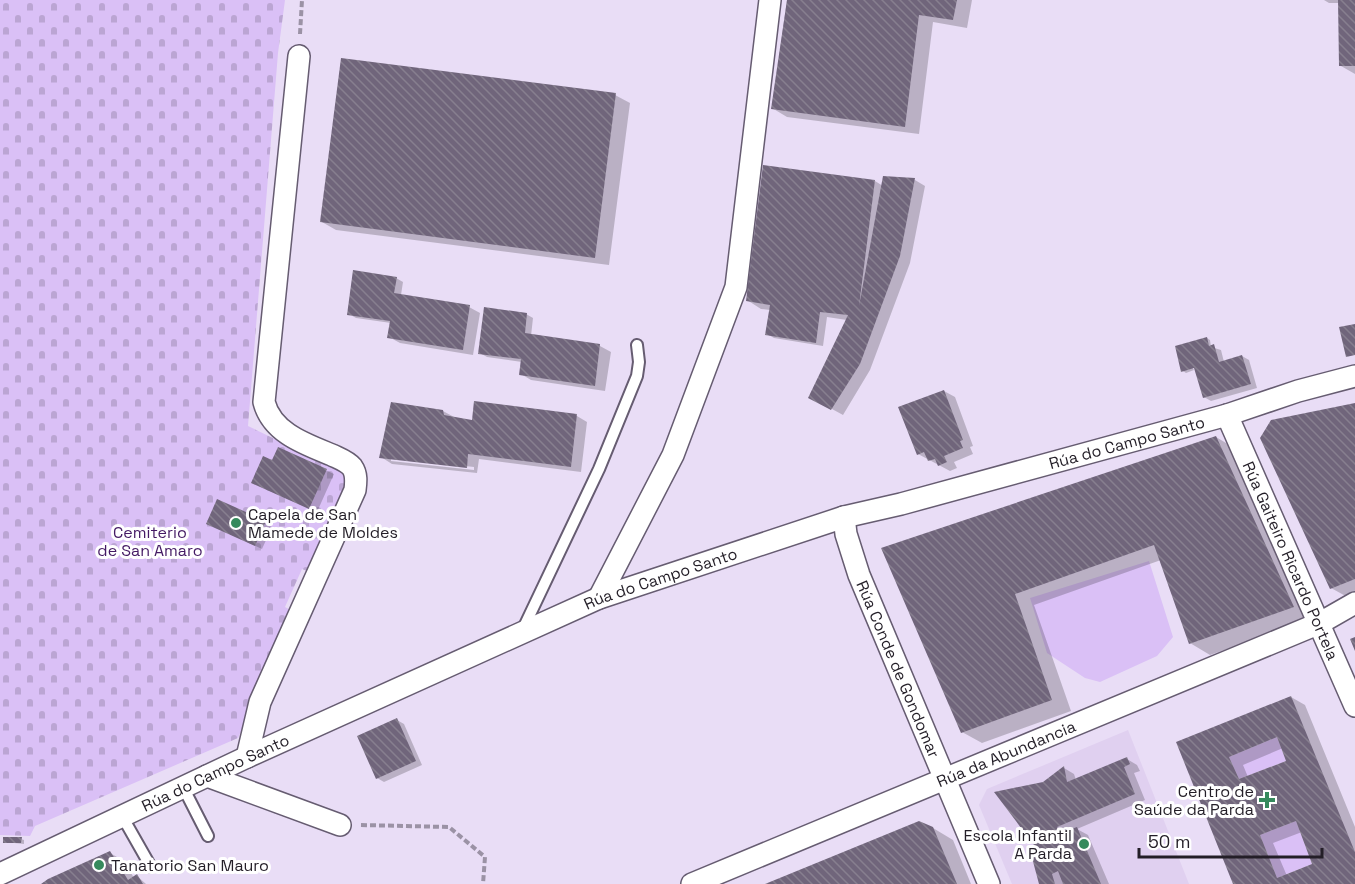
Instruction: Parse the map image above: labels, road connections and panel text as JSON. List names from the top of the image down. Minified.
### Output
{"streets":{"street":["Rúa do Campo Santo","Rúa Gaiteiro Ricardo Portela","Rúa Conde de Gondomar","Rúa da Abundancia"]},"crossings":[["Rúa do Campo Santo","Rúa Gaiteiro Ricardo Portela"],["Rúa do Campo Santo","Rúa Conde de Gondomar"],["Rúa Gaiteiro Ricardo Portela","Rúa da Abundancia"],["Rúa Conde de Gondomar","Rúa da Abundancia"]],"parks":["Cemiterio de San Amaro"],"places":{"other":["Capela de San Mamede de Moldes","Escola Infantil A Parda","Tanatorio San Mauro"],"health":["Centro de Saúde da Parda"]},"scale_bar":"50 m"}
